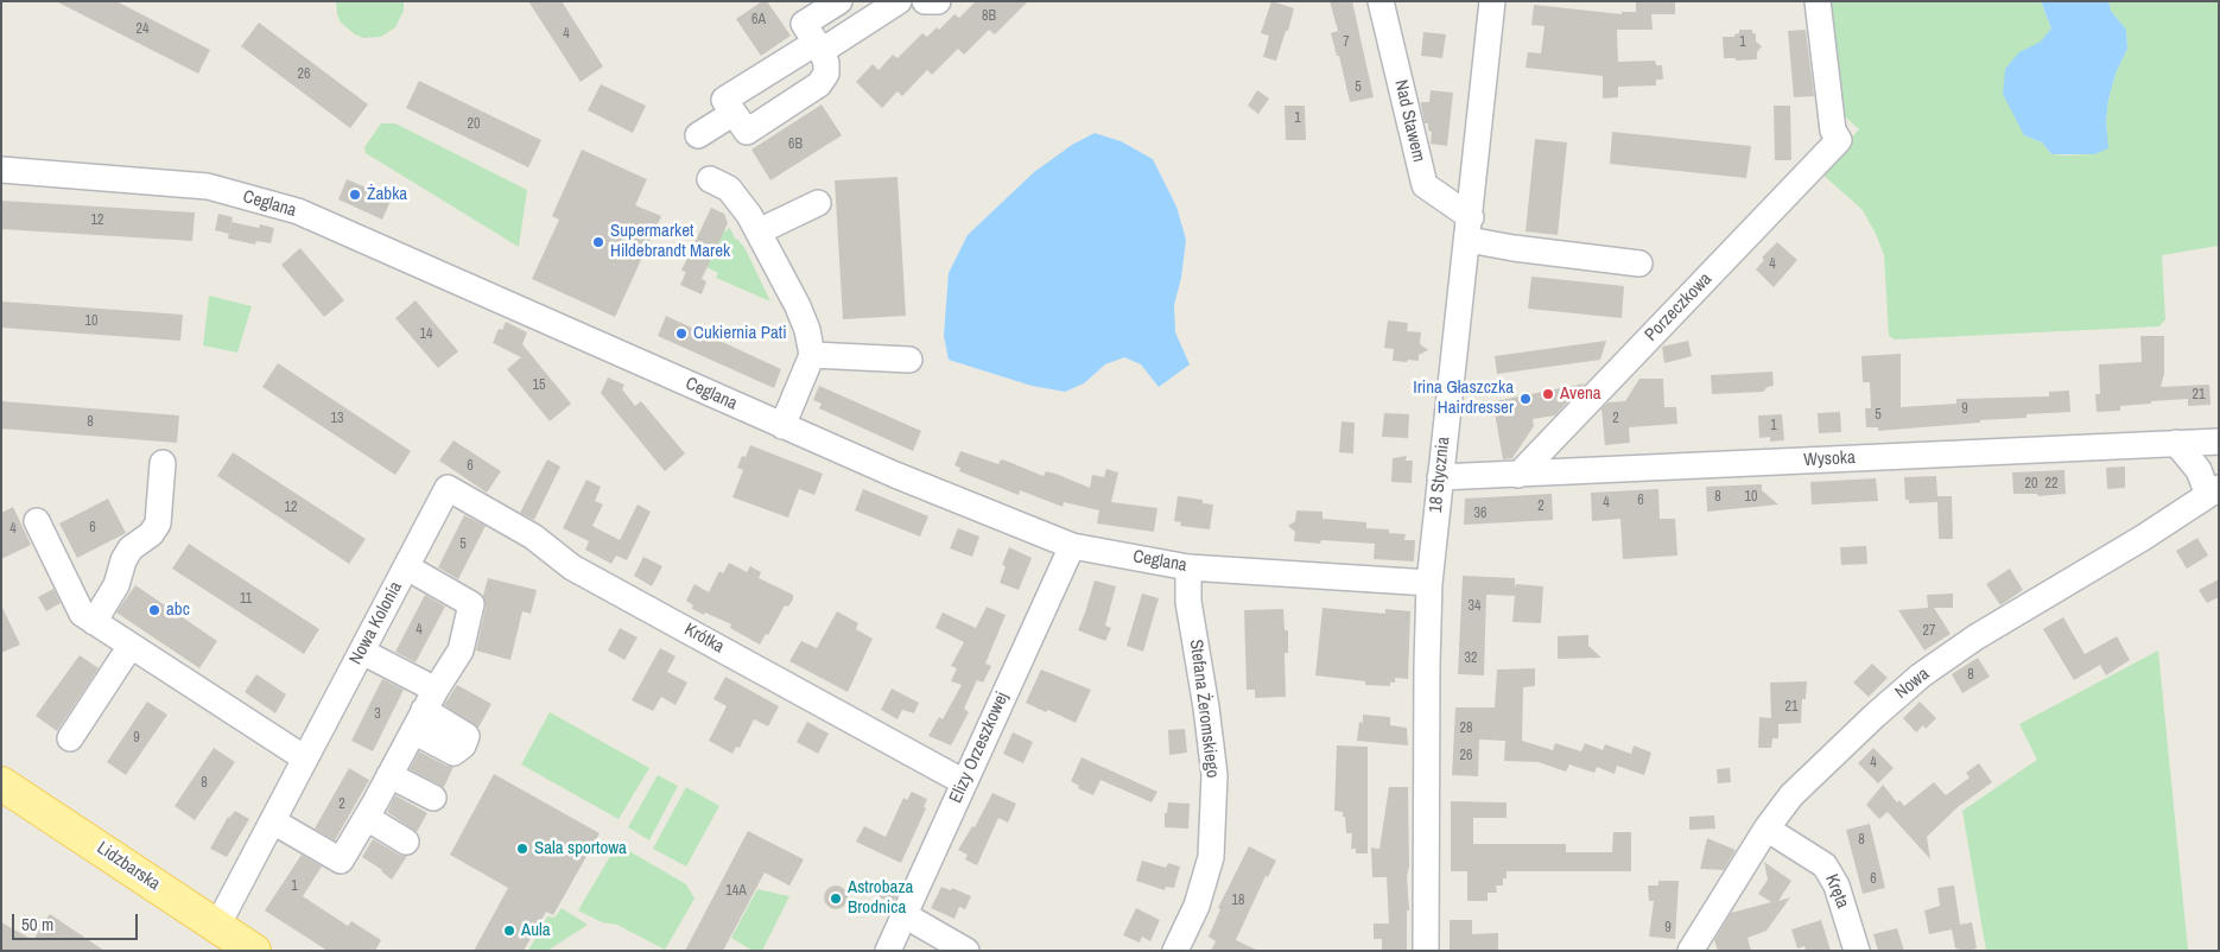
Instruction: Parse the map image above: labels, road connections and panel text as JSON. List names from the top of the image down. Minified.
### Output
{"streets":{"main road":["Lidzbarska"],"street":["Nad Stawem","Ceglana","Porzeczkowa","Wysoka","18 Stycznia","Nowa Kolonia","Krótka","Nowa","Stefana Żeromskiego","Elizy Orzeszkowej","Kręta"]},"crossings":[["Nad Stawem","18 Stycznia"],["Ceglana","18 Stycznia"],["Ceglana","Stefana Żeromskiego"],["Ceglana","Elizy Orzeszkowej"],["Porzeczkowa","Wysoka"],["Wysoka","18 Stycznia"],["Wysoka","Nowa"],["Nowa Kolonia","Krótka"],["Nowa Kolonia","Lidzbarska"],["Krótka","Elizy Orzeszkowej"],["Nowa","Kręta"]],"places":["Żabka","Supermarket Hildebrandt Marek","Cukiernia Pati","Avena","Irina Głaszczka Hairdresser","abc","Sala sportowa","Astrobaza Brodnica","Aula"],"house_numbers":["8B","6A","24","4","7","1","26","5","1","20","6B","12","4","10","14","15","21","9","5","13","2","8","1","6","20","22","8","10","6","4","2","12","36","6","4","5","11","34","4","27","32","8","21","3","28","9","26","4","8","2","8","6","1","14A","18","9"],"scale_bar":"50 m"}
